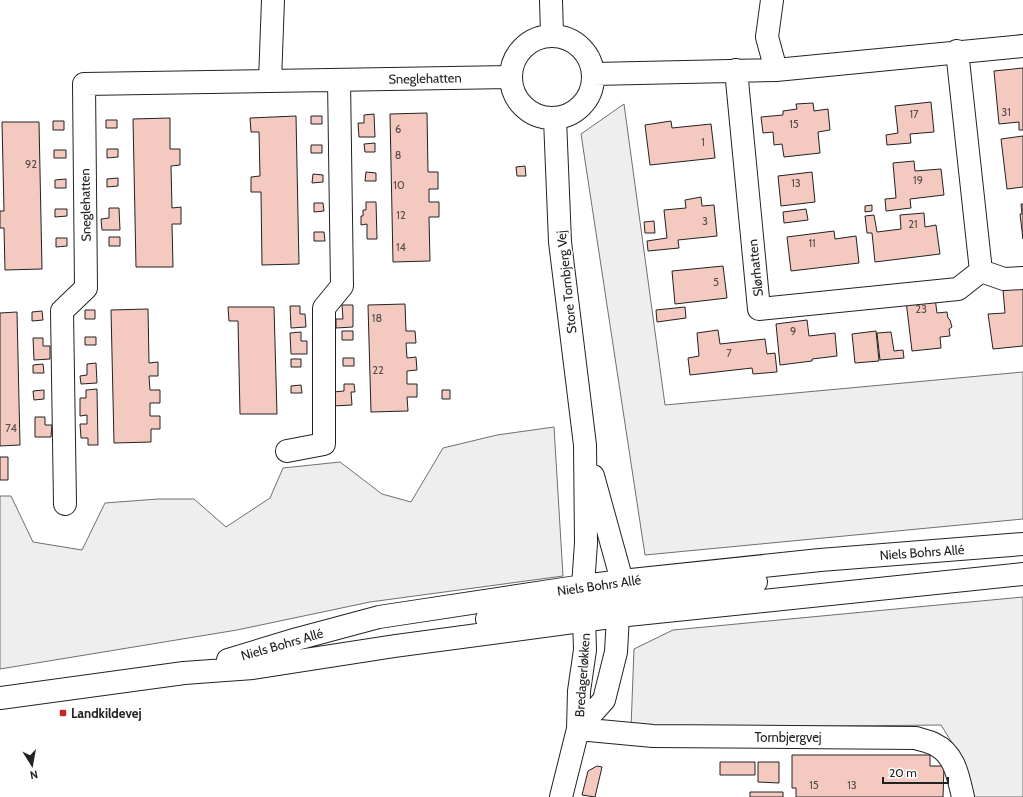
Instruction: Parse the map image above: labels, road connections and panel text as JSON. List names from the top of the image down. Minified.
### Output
{"streets":{"street":["Sneglehatten","Slørhatten","Store Tornbjerg Vej","Niels Bohrs Allé","Bredagerløkken","Tornbjergvej"]},"crossings":[["Sneglehatten","Store Tornbjerg Vej"],["Store Tornbjerg Vej","Niels Bohrs Allé"],["Store Tornbjerg Vej","Bredagerløkken"],["Niels Bohrs Allé","Bredagerløkken"],["Bredagerløkken","Tornbjergvej"]],"places":{"transit":["Landkildevej"]},"house_numbers":["31","17","15","6","1","8","92","19","13","10","12","3","21","11","14","5","23","18","9","7","22","74","15","13"],"scale_bar":"20 m","north":"bottom"}
